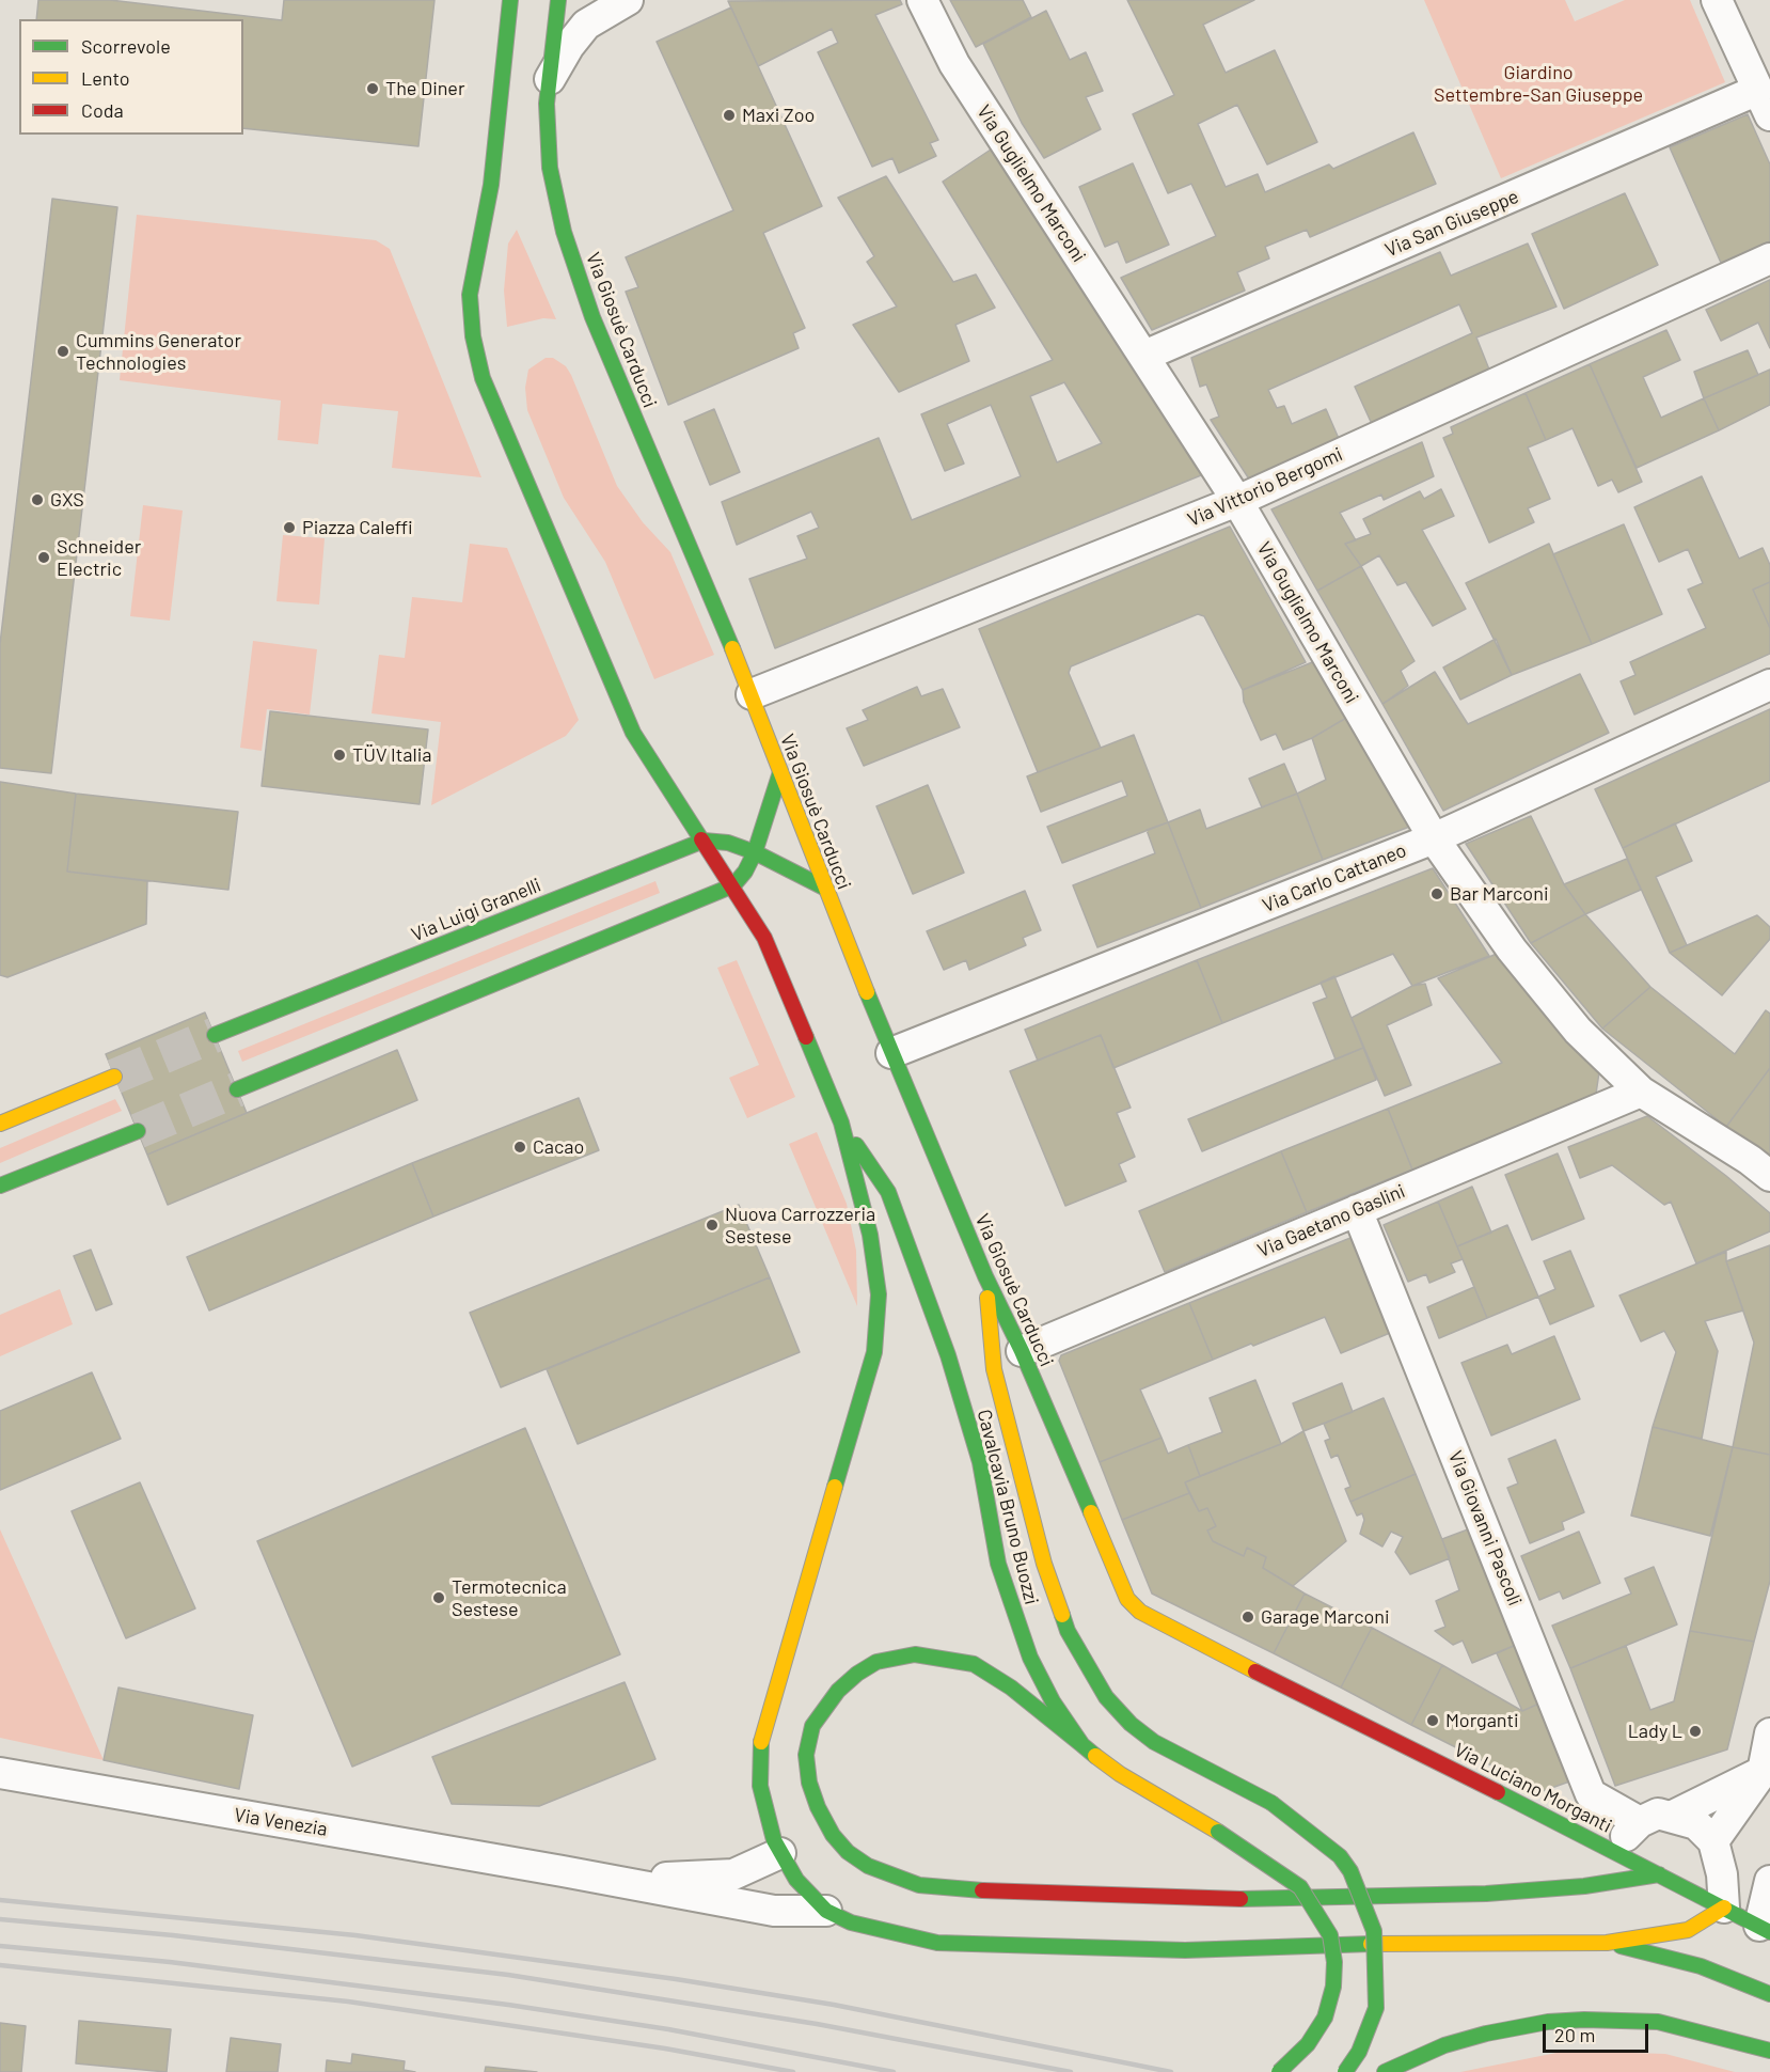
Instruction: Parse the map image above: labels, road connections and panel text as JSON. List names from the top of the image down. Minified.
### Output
{"streets":{"main road":["Via Giosuè Carducci","Via Luigi Granelli","Cavalcavia Bruno Buozzi","Via Luciano Morganti"],"street":["Via Guglielmo Marconi","Via San Giuseppe","Via Vittorio Bergomi","Via Carlo Cattaneo","Via Gaetano Gaslini","Via Giovanni Pascoli","Via Venezia"]},"crossings":[["Via Guglielmo Marconi","Via San Giuseppe"],["Via Guglielmo Marconi","Via Vittorio Bergomi"],["Via Guglielmo Marconi","Via Carlo Cattaneo"],["Via Guglielmo Marconi","Via Gaetano Gaslini"],["Via Giosuè Carducci","Via Vittorio Bergomi"],["Via Giosuè Carducci","Via Carlo Cattaneo"],["Via Giosuè Carducci","Via Gaetano Gaslini"],["Via Giosuè Carducci","Cavalcavia Bruno Buozzi"],["Via Giosuè Carducci","Via Luciano Morganti"],["Via Gaetano Gaslini","Via Giovanni Pascoli"]],"parks":["Giardino Settembre-San Giuseppe"],"places":["The Diner","Maxi Zoo","Cummins Generator Technologies","GXS","Piazza Caleffi","Schneider Electric","TÜV Italia","Bar Marconi","Cacao","Nuova Carrozzeria Sestese","Termotecnica Sestese","Garage Marconi","Morganti","Lady L"],"legend":["Scorrevole","Lento","Coda"],"scale_bar":"20 m"}
